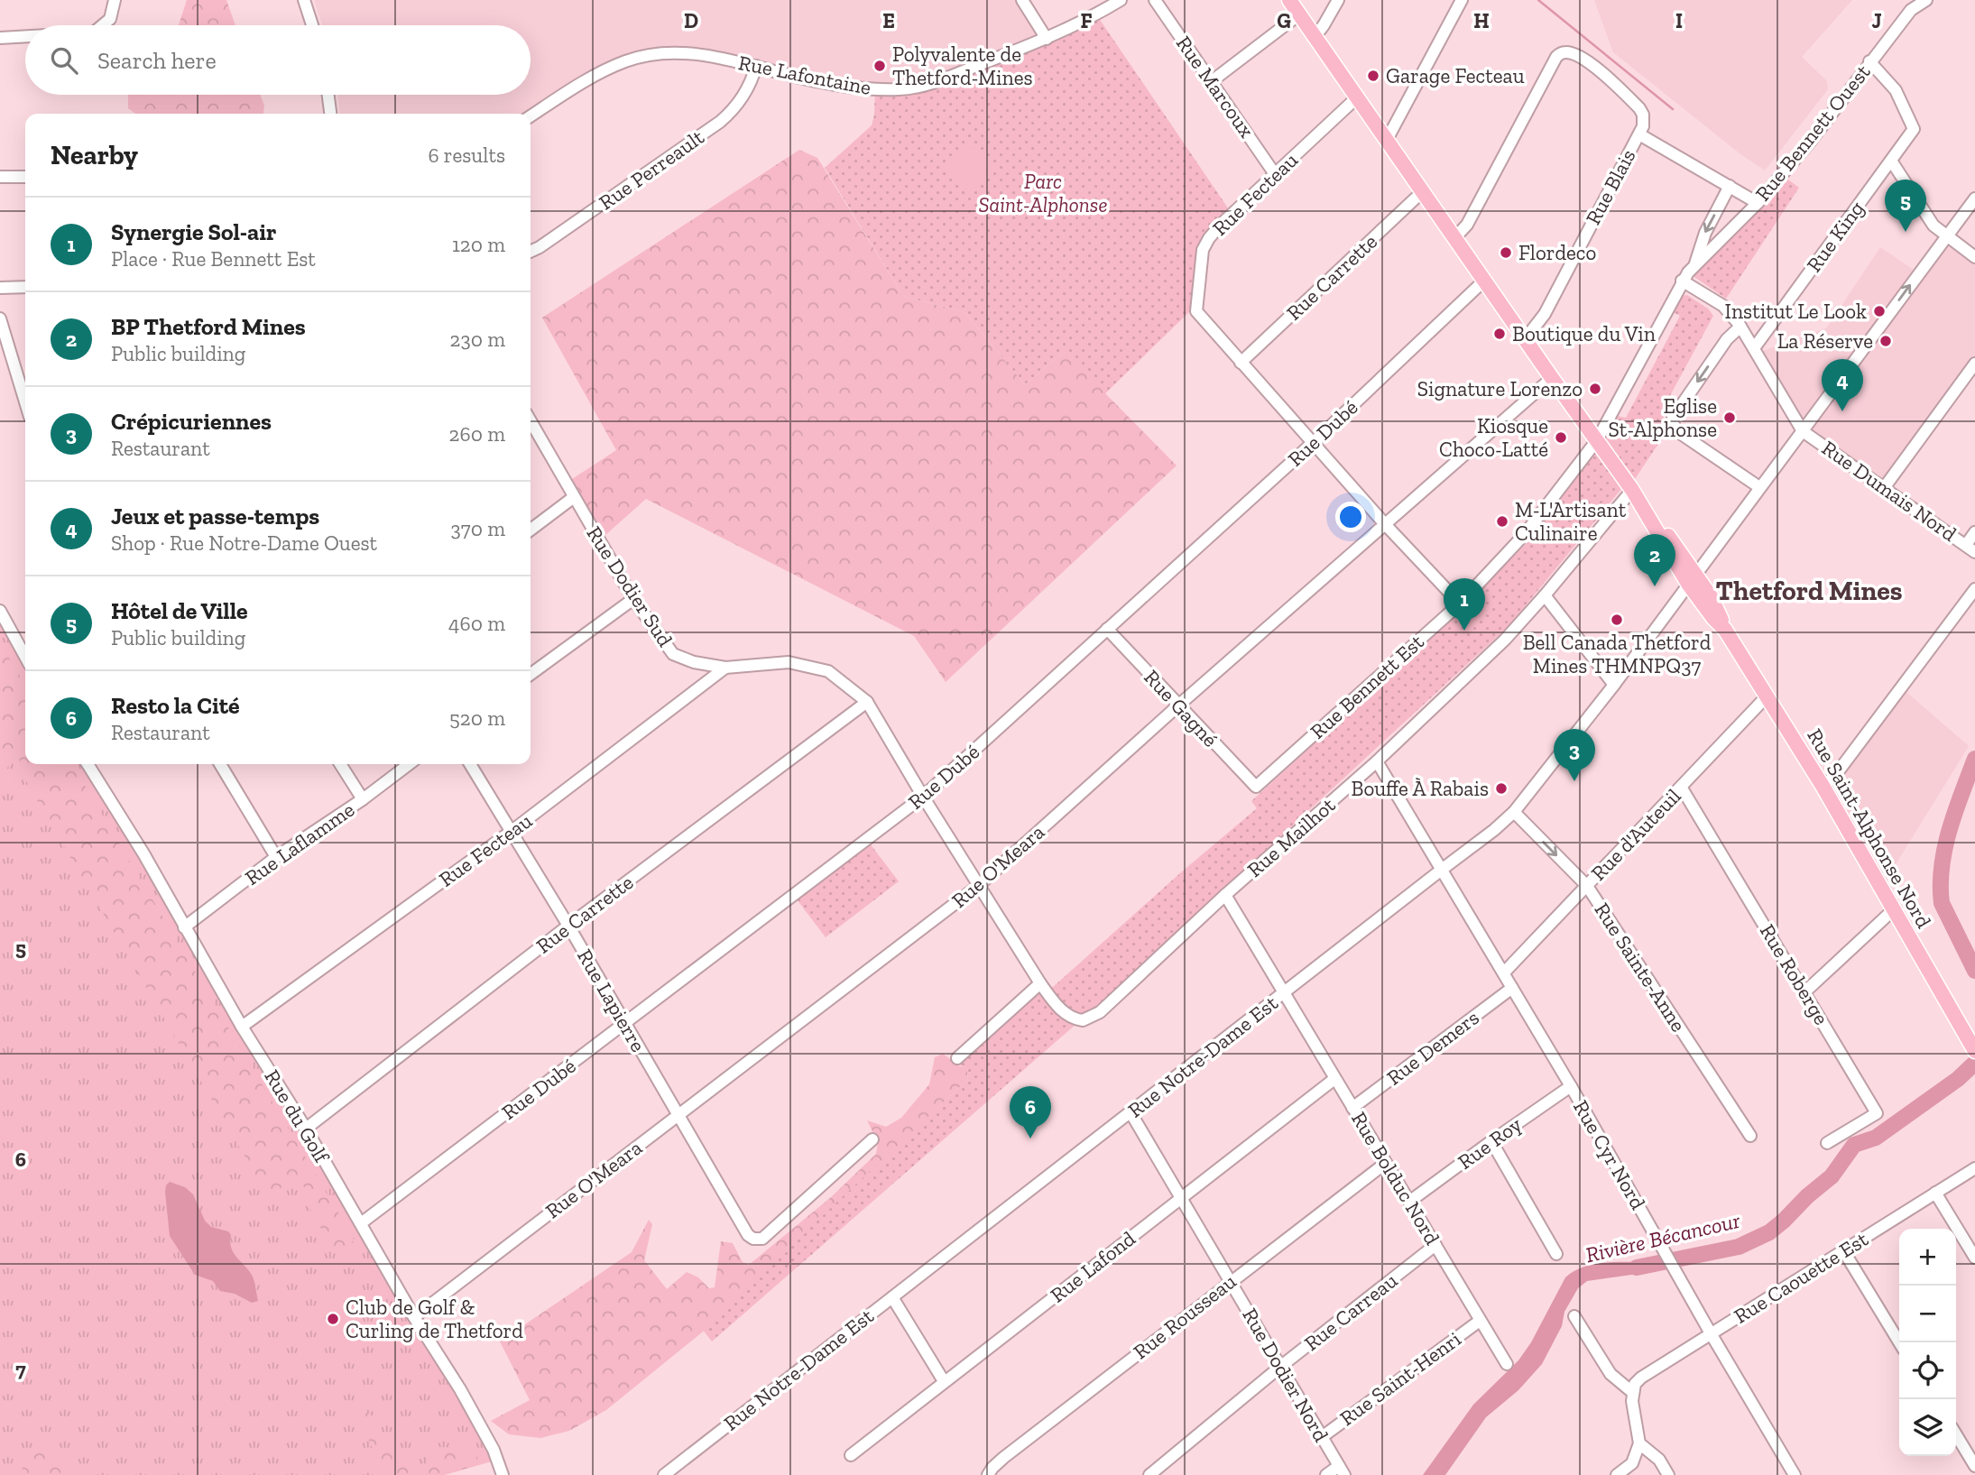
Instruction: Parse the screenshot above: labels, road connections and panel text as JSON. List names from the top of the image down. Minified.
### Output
{"streets":{"main road":["Rue Saint-Alphonse Nord"],"street":["Rue Lafontaine","Rue Marcoux","Rue Bennett Ouest","Rue Perreault","Rue Blais","Rue Fecteau","Rue King","Rue Carrette","Rue Dubé","Rue Dumais Nord","Rue Dodier Sud","Rue Bennett Est","Rue Gagné","Rue d'Auteuil","Rue Mailhot","Rue Laflamme","Rue O'Meara","Rue Sainte-Anne","Rue Roberge","Rue Lapierre","Rue Demers","Rue Notre-Dame Est","Rue du Golf","Rue Roy","Rue Cyr Nord","Rue Bolduc Nord","Rue Lafond","Rue Caouette Est","Rue Carreau","Rue Rousseau","Rue Dodier Nord","Rue Saint-Henri"]},"crossings":[["Rue Lafontaine","Rue Perreault"],["Rue Marcoux","Rue Fecteau"],["Rue Bennett Ouest","Rue King"],["Rue Bennett Ouest","Rue Bennett Est"],["Rue Bennett Ouest","Rue Saint-Alphonse Nord"],["Rue Blais","Rue Saint-Alphonse Nord"],["Rue Fecteau","Rue Carrette"],["Rue Fecteau","Rue Dodier Sud"],["Rue Fecteau","Rue Saint-Alphonse Nord"],["Rue Fecteau","Rue Lapierre"],["Rue Fecteau","Rue du Golf"],["Rue Carrette","Rue Dodier Sud"],["Rue Carrette","Rue Saint-Alphonse Nord"],["Rue Carrette","Rue Lapierre"],["Rue Carrette","Rue du Golf"],["Rue Dubé","Rue Dodier Sud"],["Rue Dubé","Rue Gagné"],["Rue Dubé","Rue Saint-Alphonse Nord"],["Rue Dubé","Rue Lapierre"],["Rue Dubé","Rue du Golf"],["Rue Dumais Nord","Rue Notre-Dame Est"],["Rue Dodier Sud","Rue Mailhot"],["Rue Dodier Sud","Rue O'Meara"],["Rue Bennett Est","Rue Gagné"],["Rue Bennett Est","Rue Saint-Alphonse Nord"],["Rue Gagné","Rue O'Meara"],["Rue Saint-Alphonse Nord","Rue d'Auteuil"],["Rue Saint-Alphonse Nord","Rue Mailhot"],["Rue Saint-Alphonse Nord","Rue O'Meara"],["Rue Saint-Alphonse Nord","Rue Notre-Dame Est"],["Rue d'Auteuil","Rue Sainte-Anne"],["Rue d'Auteuil","Rue Roberge"],["Rue d'Auteuil","Rue Cyr Nord"],["Rue Mailhot","Rue Cyr Nord"],["Rue Mailhot","Rue Bolduc Nord"],["Rue Laflamme","Rue du Golf"],["Rue O'Meara","Rue Lapierre"],["Rue O'Meara","Rue du Golf"],["Rue Sainte-Anne","Rue Notre-Dame Est"],["Rue Demers","Rue Cyr Nord"],["Rue Demers","Rue Bolduc Nord"],["Rue Notre-Dame Est","Rue Cyr Nord"],["Rue Notre-Dame Est","Rue Bolduc Nord"],["Rue Notre-Dame Est","Rue Dodier Nord"],["Rue Roy","Rue Cyr Nord"],["Rue Roy","Rue Bolduc Nord"],["Rue Cyr Nord","Rue Caouette Est"],["Rue Bolduc Nord","Rue Lafond"],["Rue Bolduc Nord","Rue Carreau"],["Rue Bolduc Nord","Rue Rousseau"],["Rue Bolduc Nord","Rue Saint-Henri"],["Rue Lafond","Rue Dodier Nord"],["Rue Carreau","Rue Dodier Nord"],["Rue Rousseau","Rue Dodier Nord"],["Rue Dodier Nord","Rue Saint-Henri"]],"districts":["Thetford Mines"],"water":["Rivière Bécancour"],"parks":["Parc Saint-Alphonse"],"places":["Polyvalente de Thetford-Mines","Garage Fecteau","Flordeco","Institut Le Look","Boutique du Vin","La Réserve","Signature Lorenzo","Eglise St-Alphonse","Kiosque Choco-Latté","M-L'Artisant Culinaire","Bell Canada Thetford Mines THMNPQ37","Bouffe À Rabais","Club de Golf & Curling de Thetford"],"page":{"search":"Search here","heading":["Nearby","6 results"],"pins":["5","4","2","1","3","6"],"list":[{"mark":"1","name":"Synergie Sol-air","note":"Place · Rue Bennett Est","value":"120 m"},{"mark":"2","name":"BP Thetford Mines","note":"Public building","value":"230 m"},{"mark":"3","name":"Crépicuriennes","note":"Restaurant","value":"260 m"},{"mark":"4","name":"Jeux et passe-temps","note":"Shop · Rue Notre-Dame Ouest","value":"370 m"},{"mark":"5","name":"Hôtel de Ville","note":"Public building","value":"460 m"},{"mark":"6","name":"Resto la Cité","note":"Restaurant","value":"520 m"}],"map_buttons":["+","−"]},"grid":{"columns":["D","E","F","G","H","I","J"],"rows":["5","6","7"]}}
